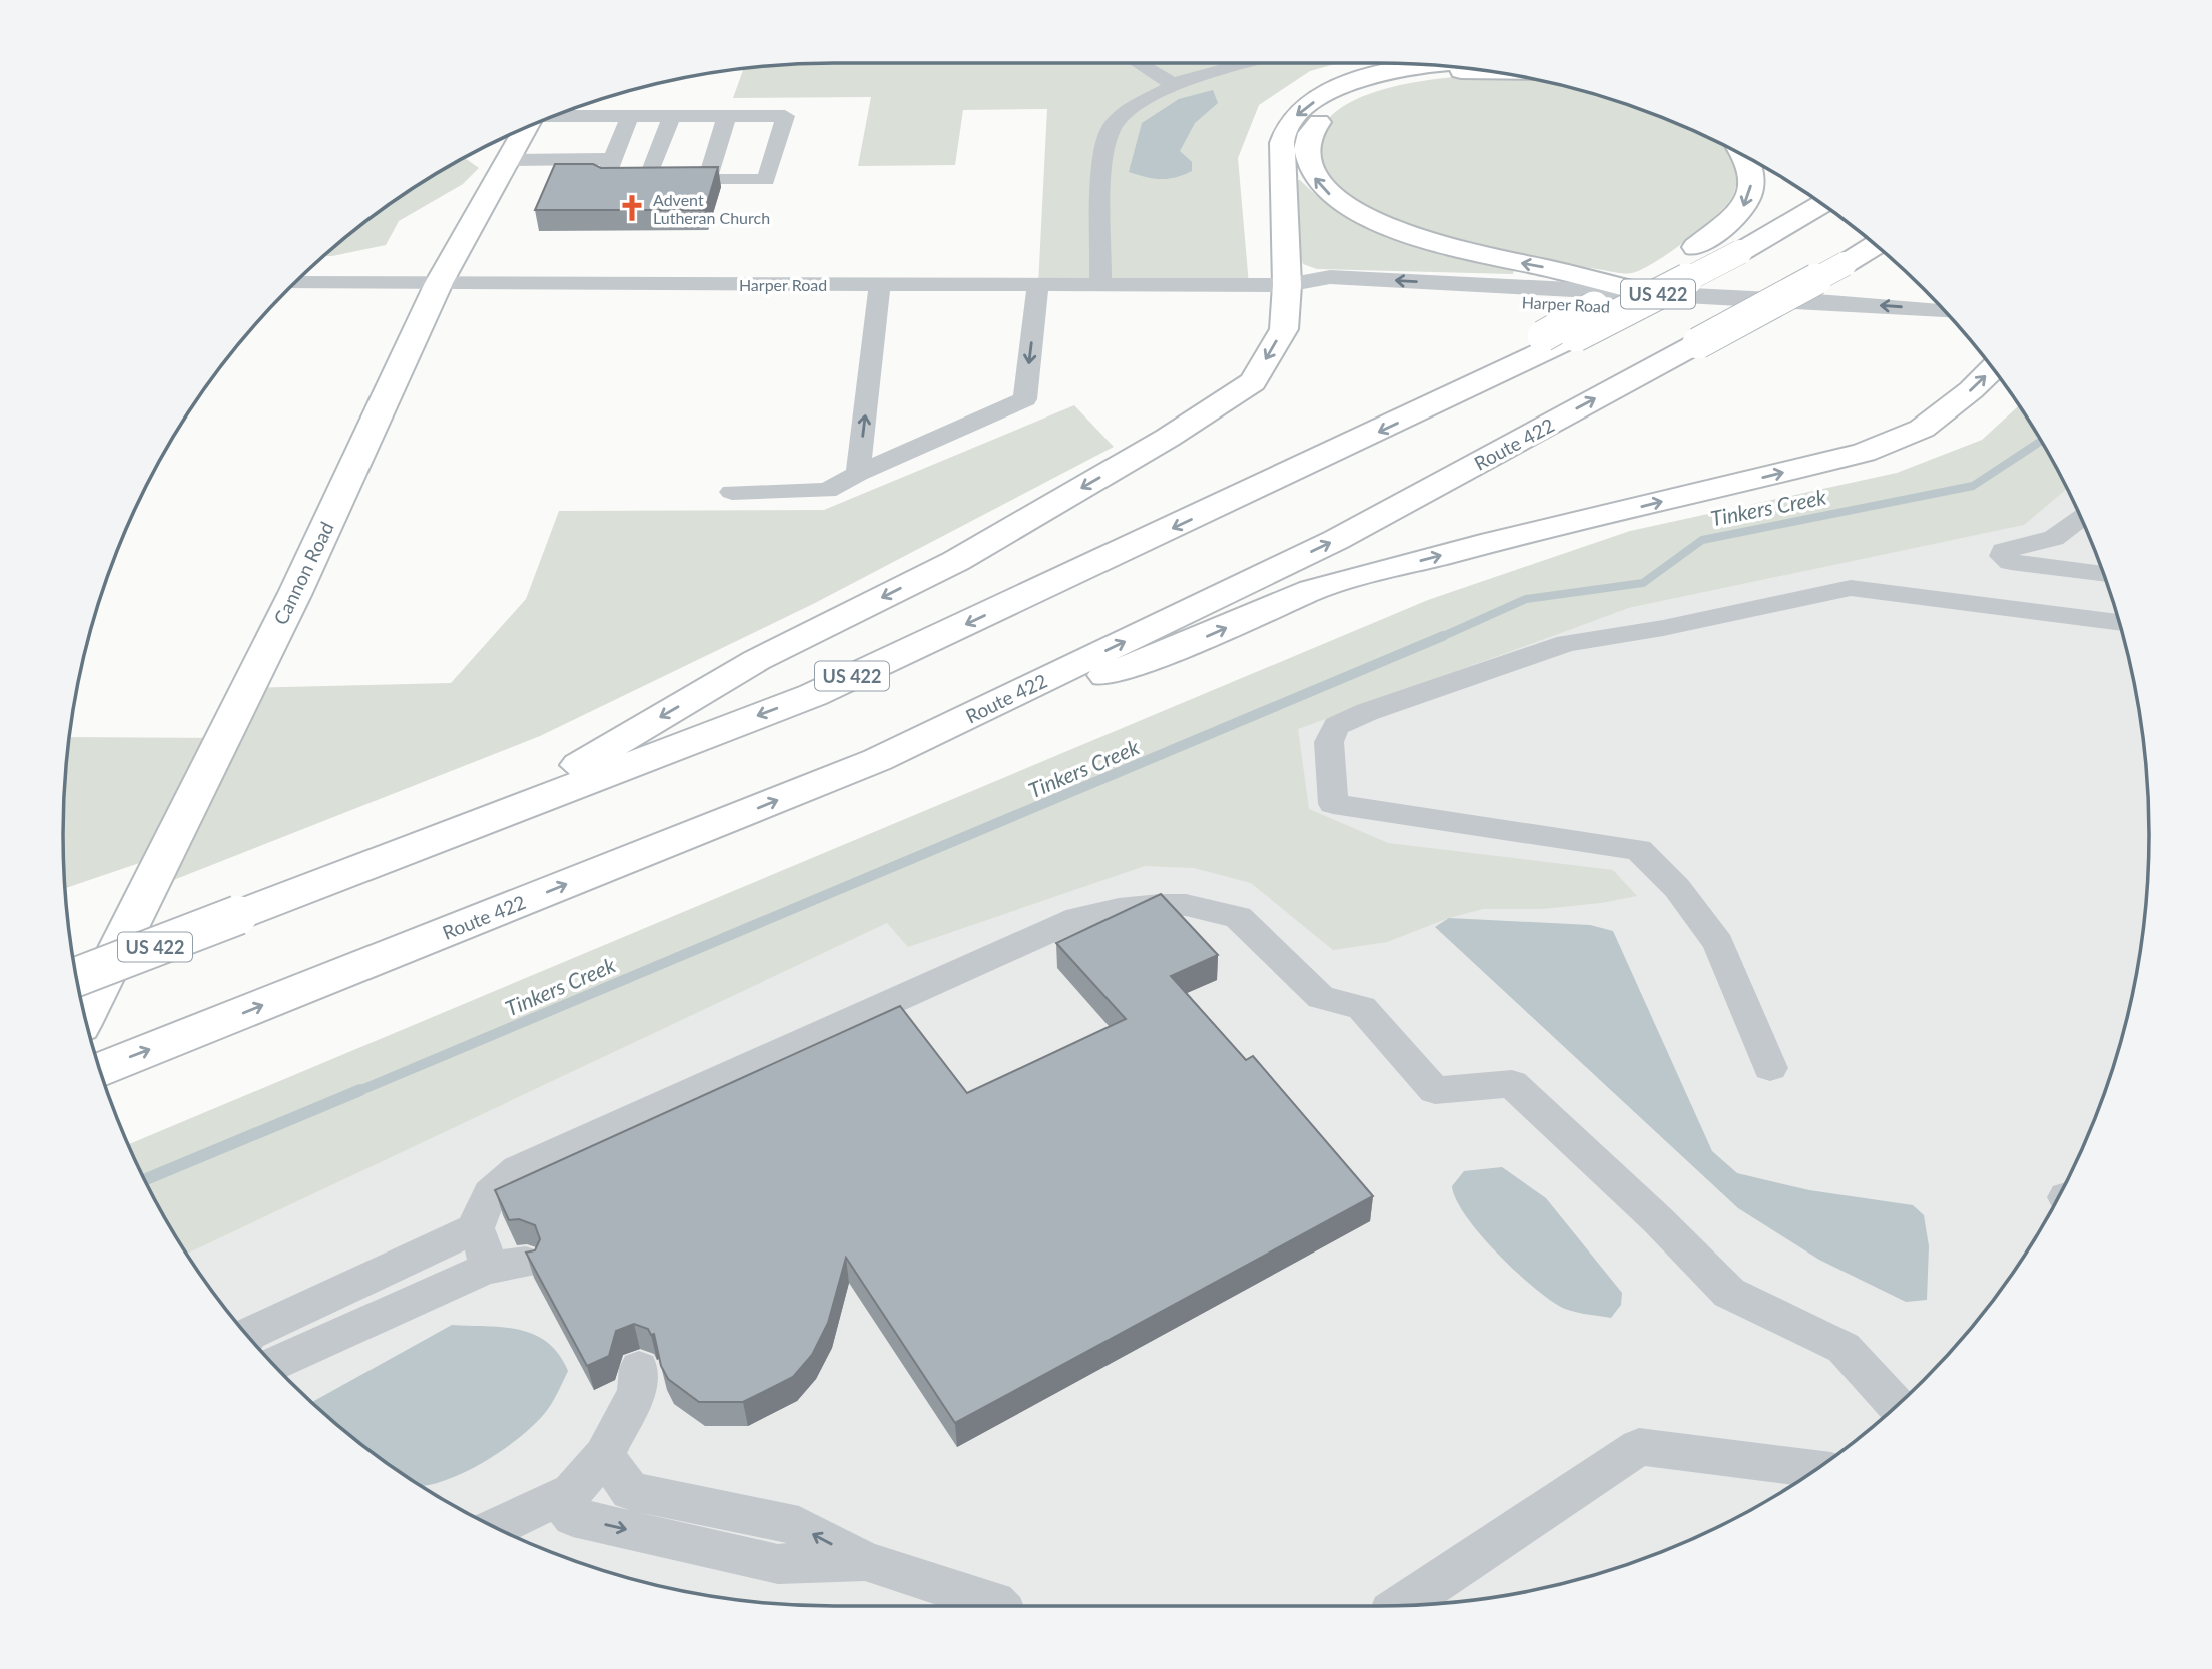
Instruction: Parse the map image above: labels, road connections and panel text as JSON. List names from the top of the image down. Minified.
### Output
{"streets":{"main road":["US 422","Route 422","Cannon Road"],"street":["Harper Road"]},"crossings":[["Harper Road","Cannon Road"]],"water":["Tinkers Creek"],"places":{"church":["Advent Lutheran Church"]}}
